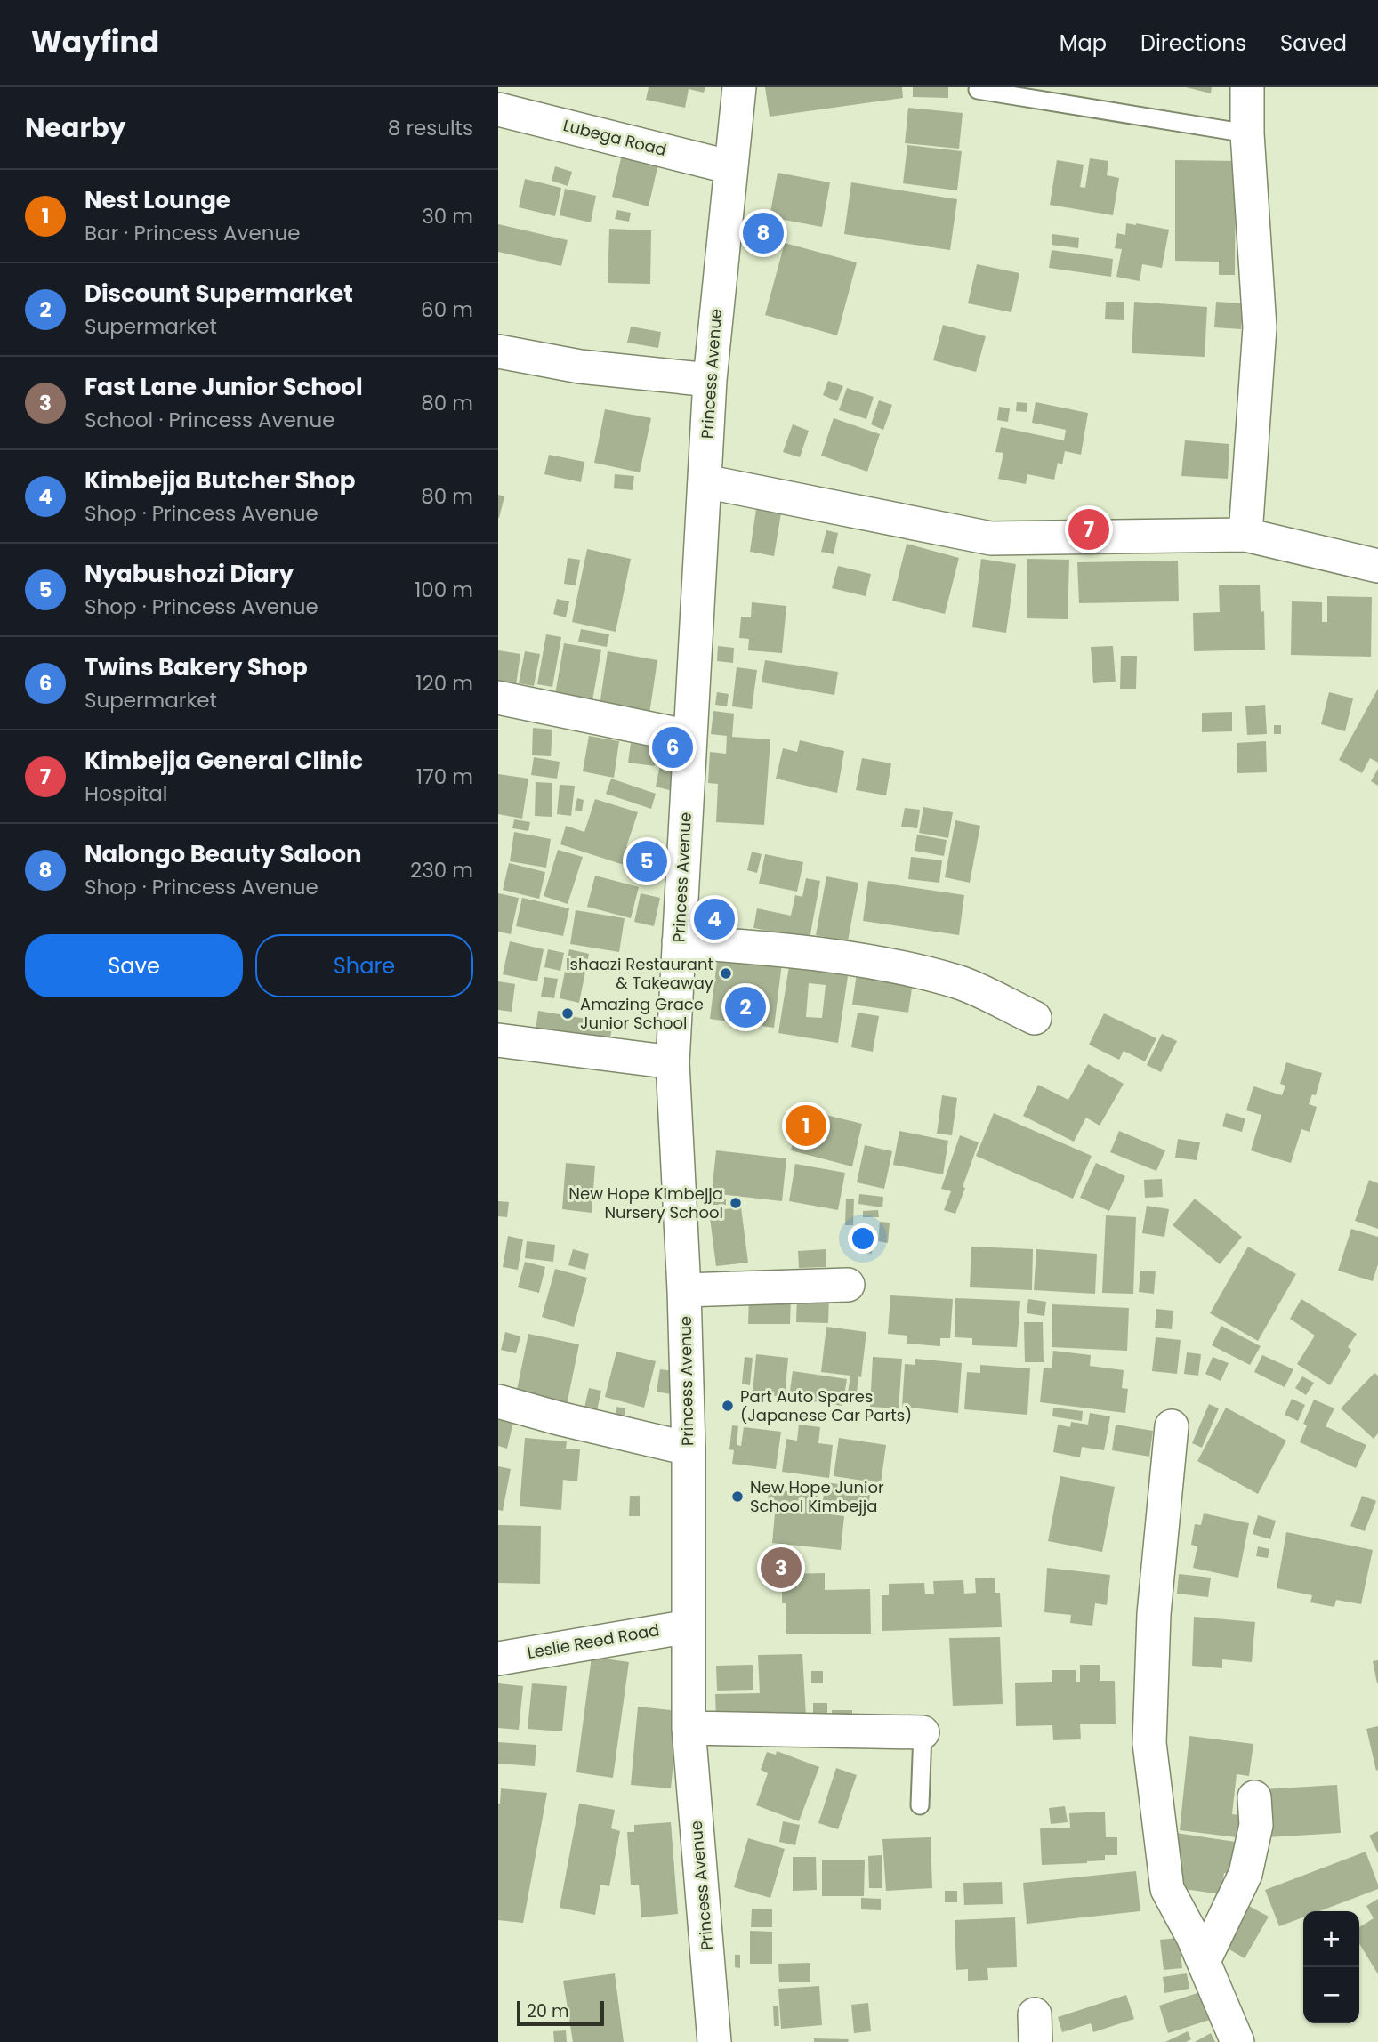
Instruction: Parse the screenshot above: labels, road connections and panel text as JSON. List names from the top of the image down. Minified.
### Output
{"streets":{"street":["Lubega Road","Princess Avenue","Leslie Reed Road"]},"crossings":[["Lubega Road","Princess Avenue"],["Princess Avenue","Leslie Reed Road"]],"places":["Ishaazi Restaurant & Takeaway","Amazing Grace Junior School","New Hope Kimbejja Nursery School","Part Auto Spares (Japanese Car Parts)","New Hope Junior School Kimbejja"],"scale_bar":"20 m","page":{"header":"Wayfind","nav":["Map","Directions","Saved"],"heading":["Nearby","8 results"],"list":[{"mark":"1","name":"Nest Lounge","note":"Bar · Princess Avenue","value":"30 m"},{"mark":"2","name":"Discount Supermarket","note":"Supermarket","value":"60 m"},{"mark":"3","name":"Fast Lane Junior School","note":"School · Princess Avenue","value":"80 m"},{"mark":"4","name":"Kimbejja Butcher Shop","note":"Shop · Princess Avenue","value":"80 m"},{"mark":"5","name":"Nyabushozi Diary","note":"Shop · Princess Avenue","value":"100 m"},{"mark":"6","name":"Twins Bakery Shop","note":"Supermarket","value":"120 m"},{"mark":"7","name":"Kimbejja General Clinic","note":"Hospital","value":"170 m"},{"mark":"8","name":"Nalongo Beauty Saloon","note":"Shop · Princess Avenue","value":"230 m"}],"pins":["8","7","6","5","4","2","1","3"],"buttons":["Save","Share"],"map_buttons":["+","−"],"scale":"20 m"}}
